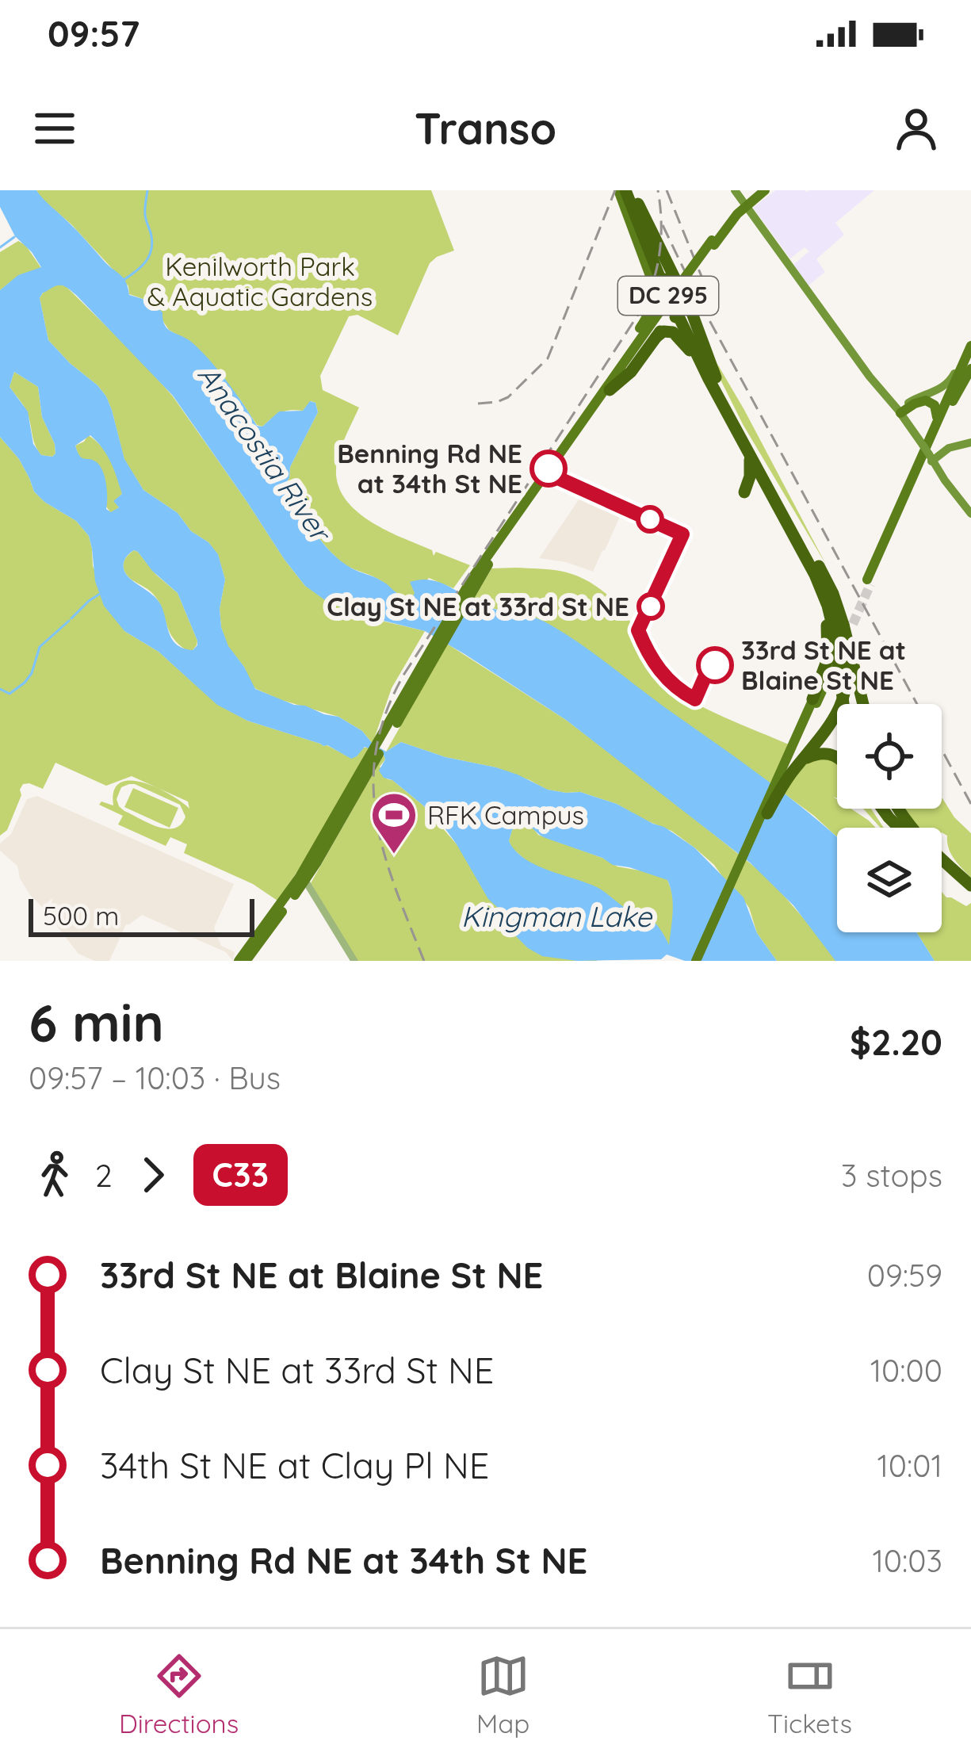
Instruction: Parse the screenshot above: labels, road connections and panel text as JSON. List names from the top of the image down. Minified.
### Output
{"streets":{"highway":["DC 295"]},"water":["Anacostia River","Kingman Lake"],"parks":["Kenilworth Park & Aquatic Gardens"],"places":{"other":["Benning Rd NE at 34th St NE","Clay St NE at 33rd St NE","33rd St NE at Blaine St NE"],"sports":["RFK Campus"]},"lines":["bus line C33"],"scale_bar":"500 m","page":{"status":"09:57","header":"Transo","scale":"500 m","heading":["6 min","09:57 – 10:03 · Bus","$2.20"],"legs":["2","C33","3 stops"],"list":[{"name":"33rd St NE at Blaine St NE","value":"09:59"},{"name":"Clay St NE at 33rd St NE","value":"10:00"},{"name":"34th St NE at Clay Pl NE","value":"10:01"},{"name":"Benning Rd NE at 34th St NE","value":"10:03"}],"tabs":["Directions","Map","Tickets"]}}
